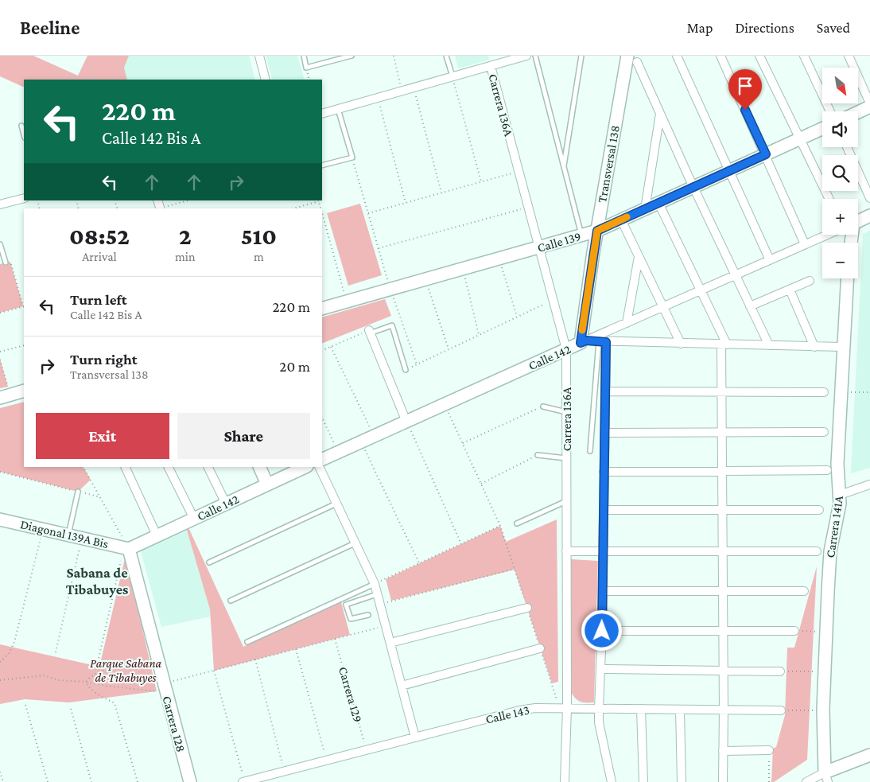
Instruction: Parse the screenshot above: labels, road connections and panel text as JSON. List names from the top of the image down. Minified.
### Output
{"streets":{"street":["Carrera 136A","Transversal 138","Calle 139","Calle 142","Carrera 141A","Diagonal 139A Bis","Calle 143","Carrera 128"],"path":["Carrera 129"]},"crossings":[["Carrera 136A","Calle 139"],["Carrera 136A","Calle 142"],["Carrera 136A","Calle 143"],["Transversal 138","Calle 139"],["Transversal 138","Calle 142"],["Calle 142","Diagonal 139A Bis"],["Calle 142","Carrera 128"],["Diagonal 139A Bis","Carrera 128"],["Carrera 129","Calle 143"]],"districts":["Sabana de Tibabuyes"],"parks":["Parque Sabana de Tibabuyes"],"north":"bottom right","page":{"header":"Beeline","nav":["Map","Directions","Saved"],"map_buttons":["+","−"],"turn":["220 m","Calle 142 Bis A"],"eta":["08:52","Arrival","2","min","510","m"],"list":[{"name":"Turn left","note":"Calle 142 Bis A","value":"220 m"},{"name":"Turn right","note":"Transversal 138","value":"20 m"}],"buttons":["Exit","Share"]}}
